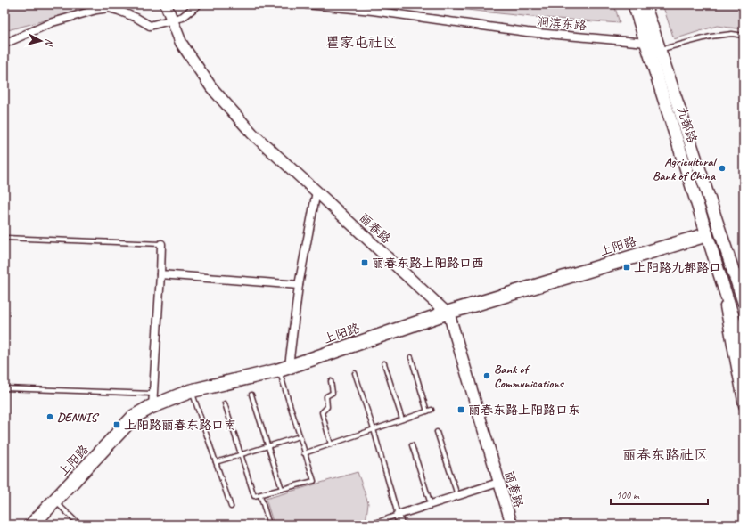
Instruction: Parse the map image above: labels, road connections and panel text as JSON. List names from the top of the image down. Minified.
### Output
{"streets":{"main road":["九都路","丽春路"],"street":["涧滨东路","上阳路"]},"crossings":[["涧滨东路","九都路"],["九都路","上阳路"],["丽春路","上阳路"]],"districts":["瞿家屯社区","丽春东路社区"],"places":{"other":["Agricultural Bank of China","Bank of Communications","DENNIS"],"transit":["丽春东路上阳路口西","上阳路九都路口","丽春东路上阳路口东","上阳路丽春东路口南"]},"scale_bar":"100 m","north":"right"}
